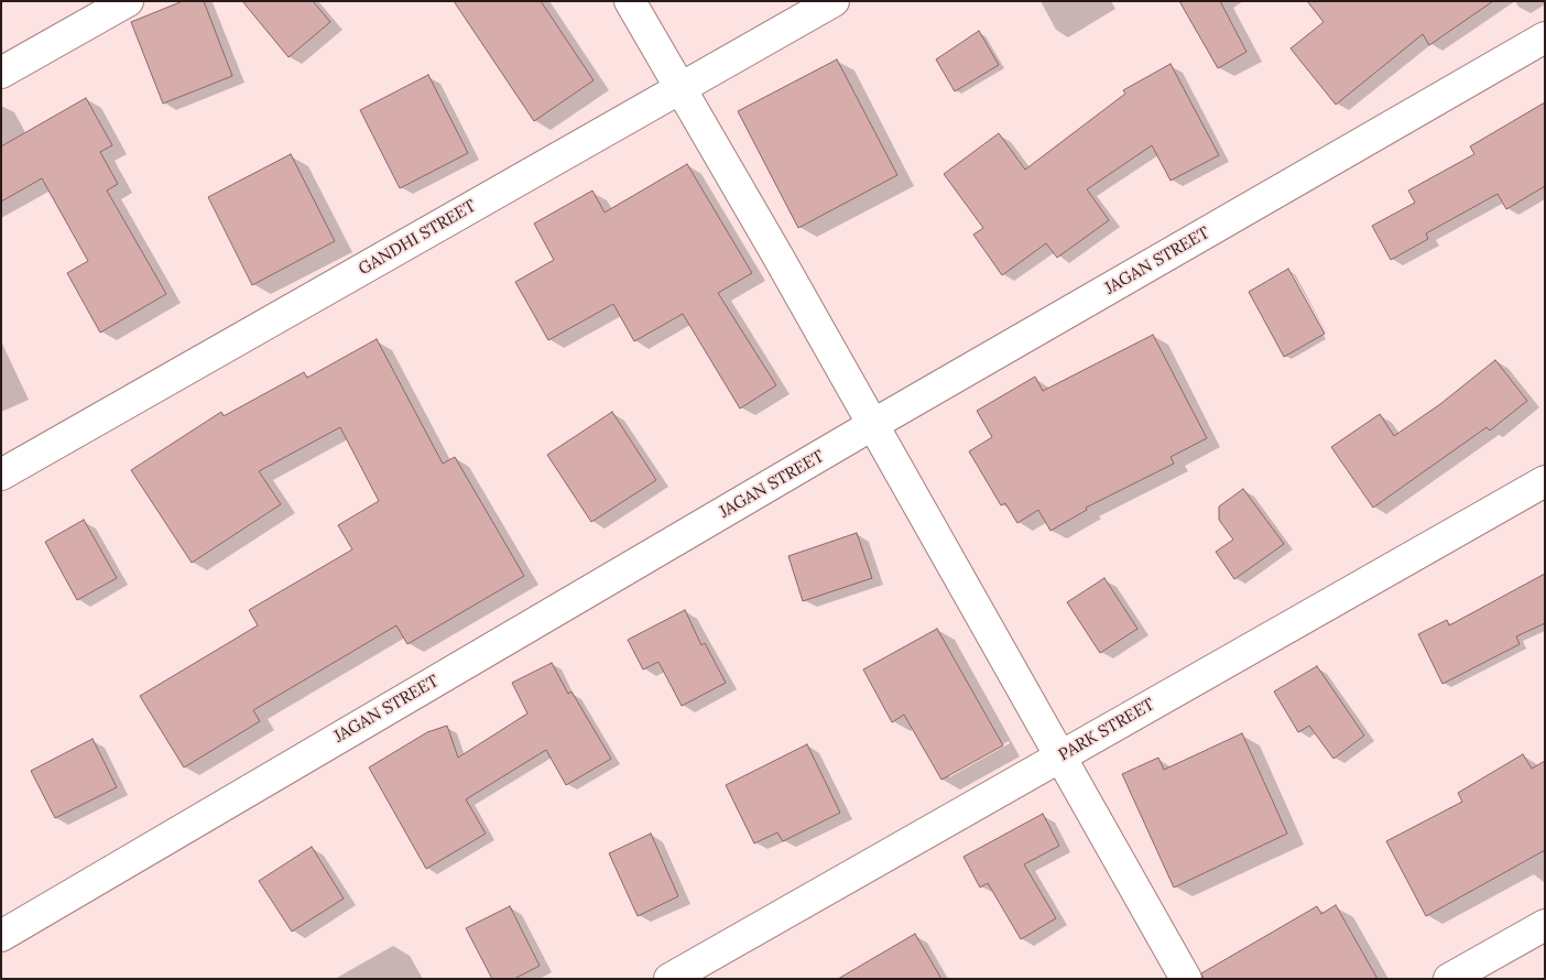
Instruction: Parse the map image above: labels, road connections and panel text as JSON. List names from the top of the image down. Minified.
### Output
{"streets":{"street":["GANDHI STREET","JAGAN STREET","PARK STREET"]}}
